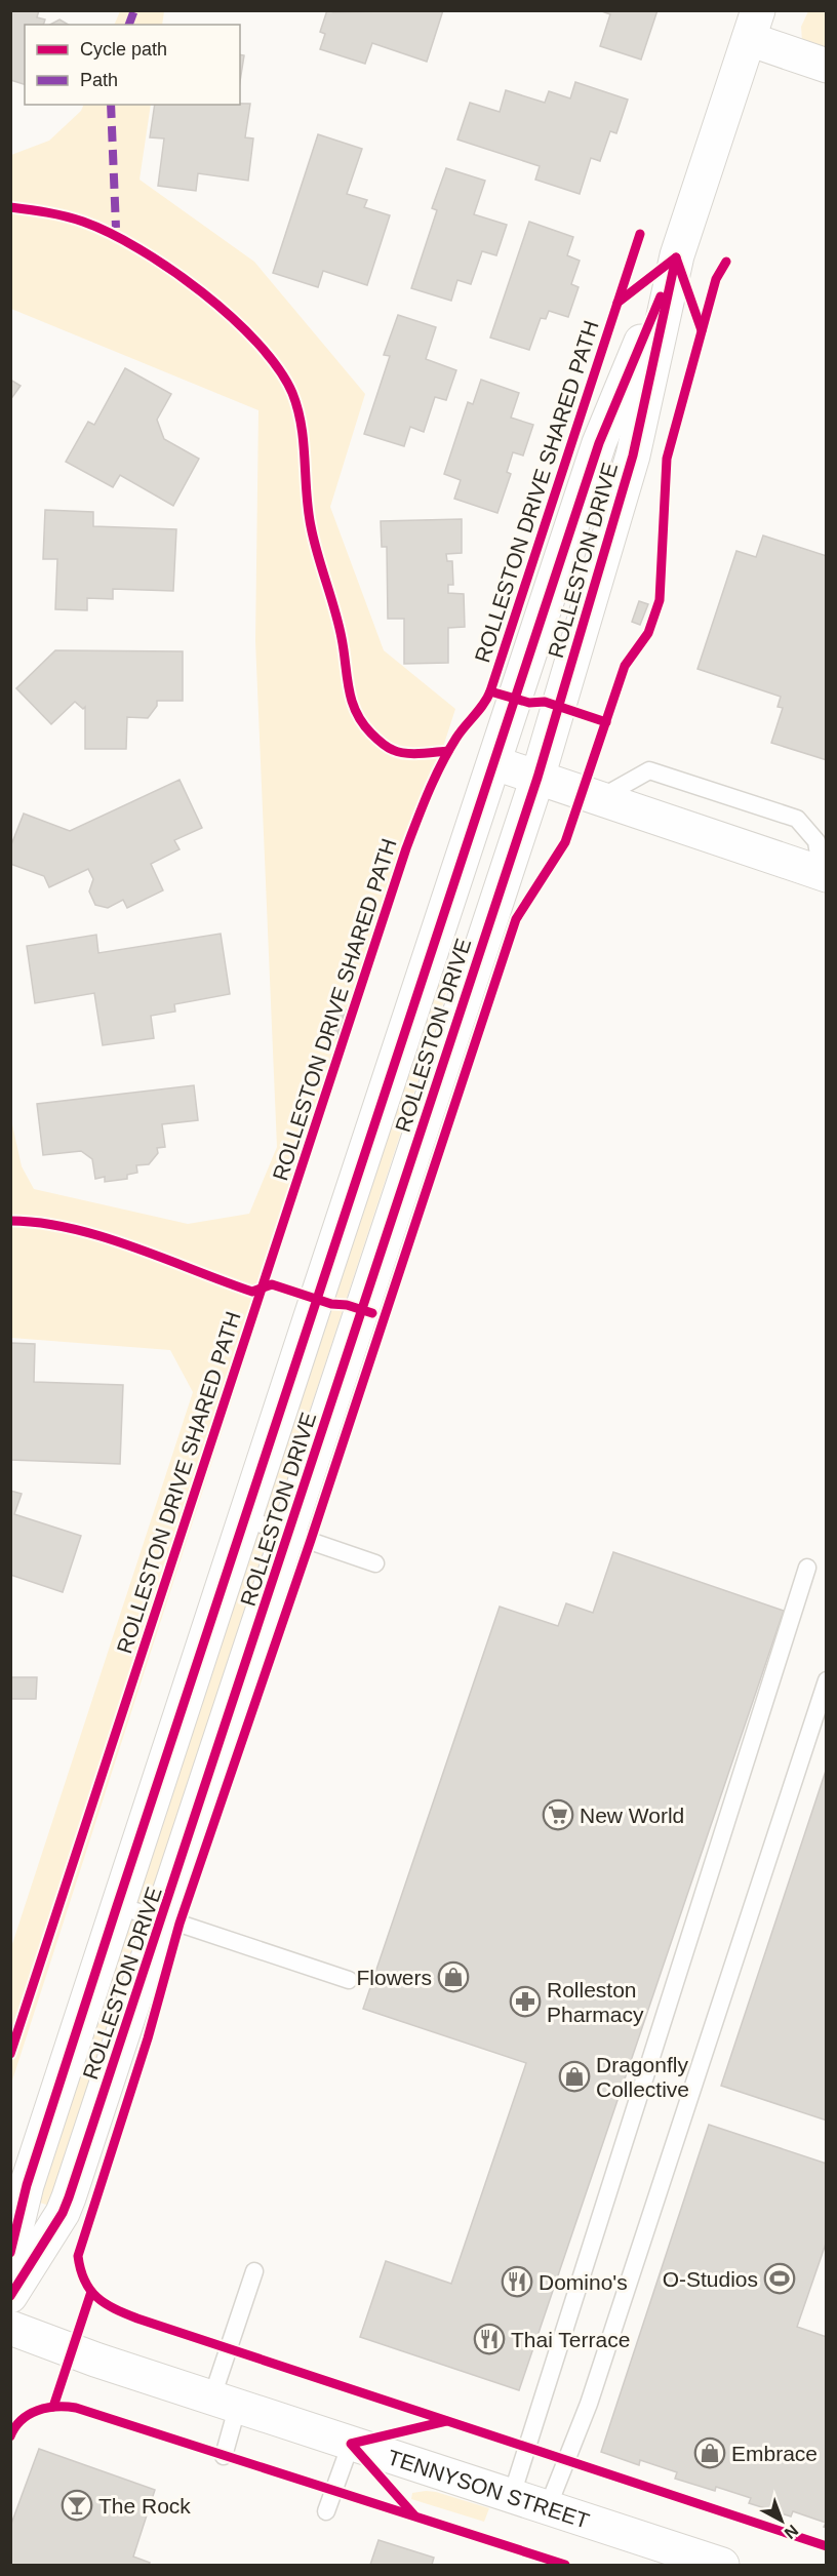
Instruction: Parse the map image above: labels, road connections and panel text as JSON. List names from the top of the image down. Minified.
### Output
{"streets":{"main road":["ROLLESTON DRIVE","TENNYSON STREET"],"cycle path":["ROLLESTON DRIVE SHARED PATH"]},"places":{"supermarket":["New World"],"shop":["Flowers","Dragonfly Collective","Embrace"],"pharmacy":["Rolleston Pharmacy"],"sports":["O-Studios"],"restaurant":["Domino's","Thai Terrace"],"bar":["The Rock"]},"legend":["Cycle path","Path"],"north":"bottom right"}
